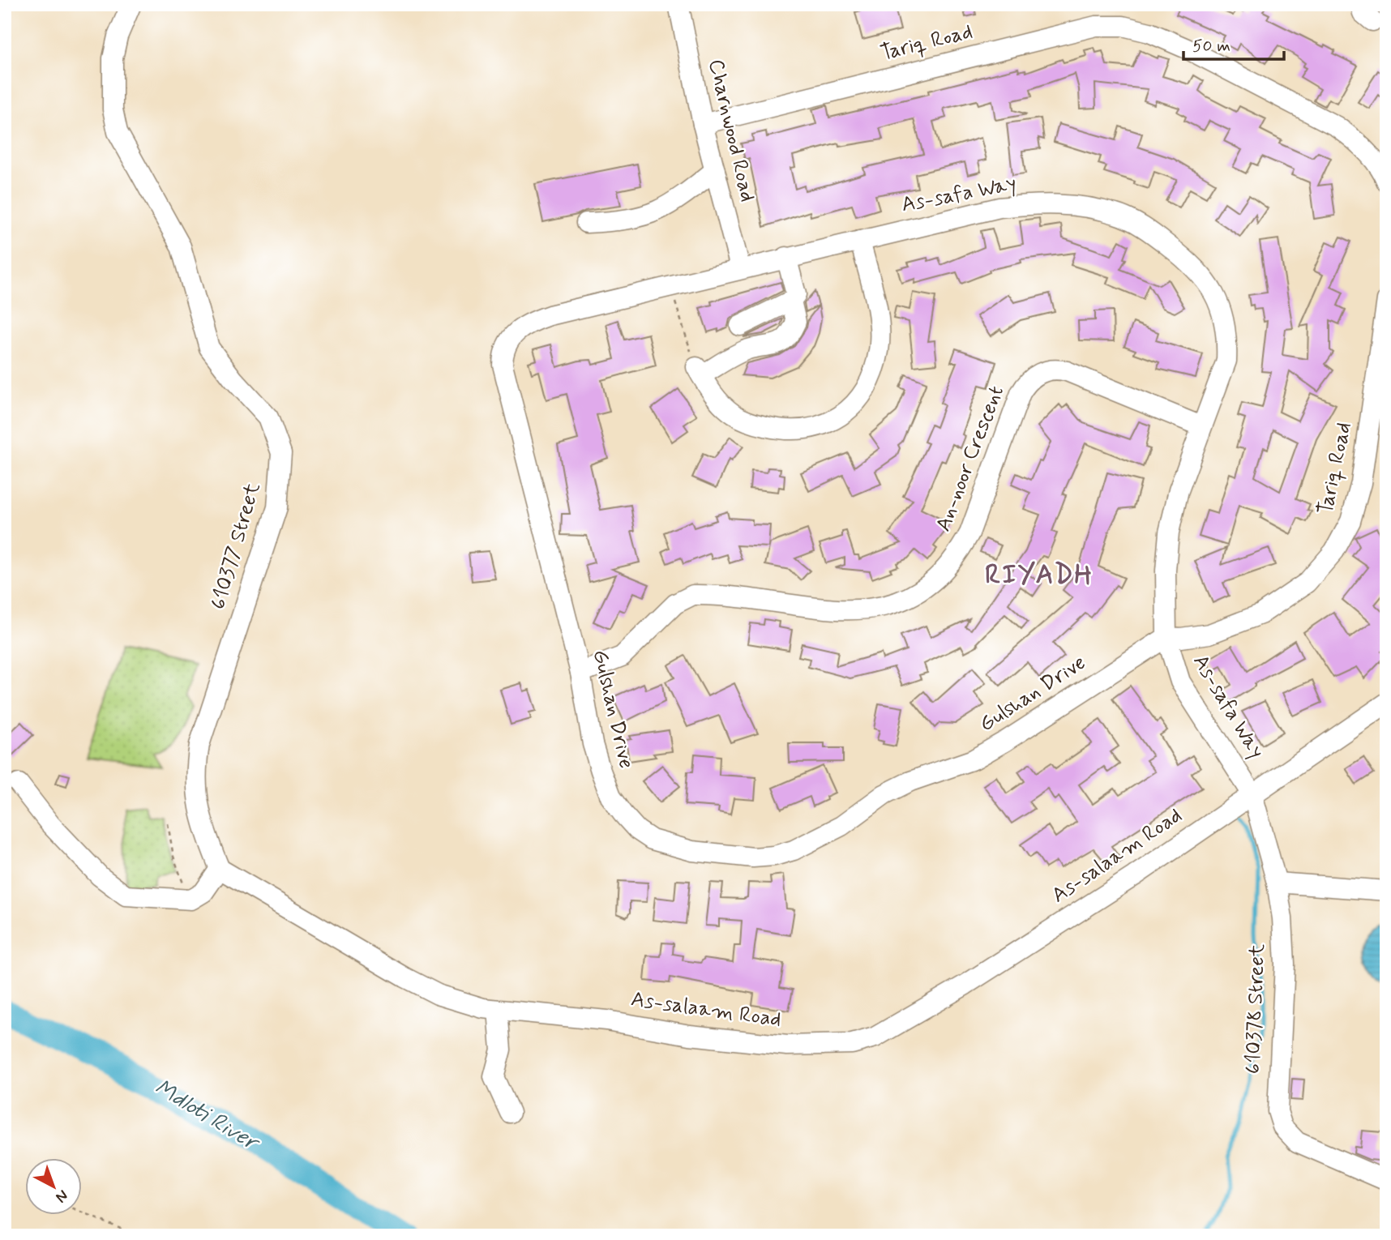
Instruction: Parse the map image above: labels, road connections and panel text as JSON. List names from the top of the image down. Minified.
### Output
{"streets":{"street":["Tariq Road","Charnwood Road","As-safa Way","An-noor Crescent","610377 Street","Gulshan Drive","As-salaam Road","610378 Street"]},"crossings":[["Tariq Road","Charnwood Road"],["Tariq Road","As-safa Way"],["Tariq Road","Gulshan Drive"],["Charnwood Road","As-safa Way"],["As-safa Way","An-noor Crescent"],["As-safa Way","Gulshan Drive"],["As-safa Way","As-salaam Road"],["As-safa Way","610378 Street"],["An-noor Crescent","Gulshan Drive"],["610377 Street","As-salaam Road"],["As-salaam Road","610378 Street"]],"districts":["RIYADH"],"water":["Mdloti River"],"scale_bar":"50 m","north":"bottom right"}
